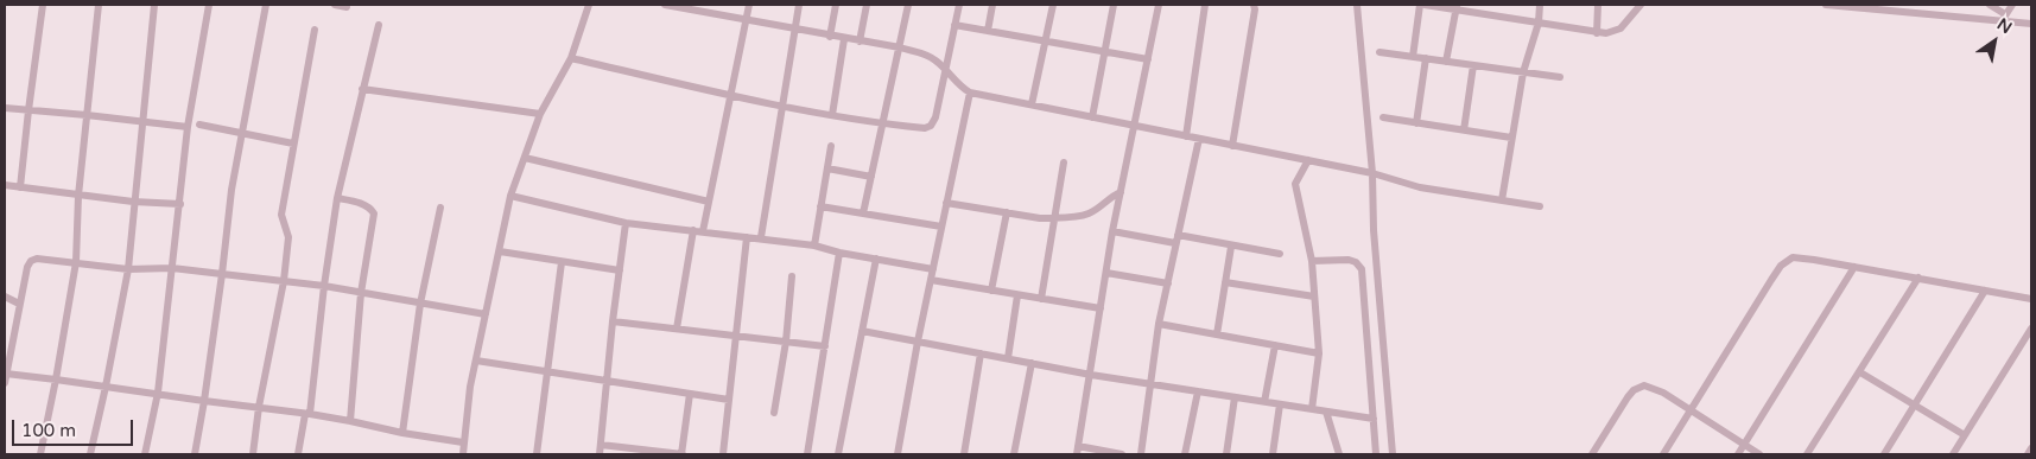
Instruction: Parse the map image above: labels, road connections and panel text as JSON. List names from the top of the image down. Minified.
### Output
{"scale_bar":"100 m","north":"top right"}
